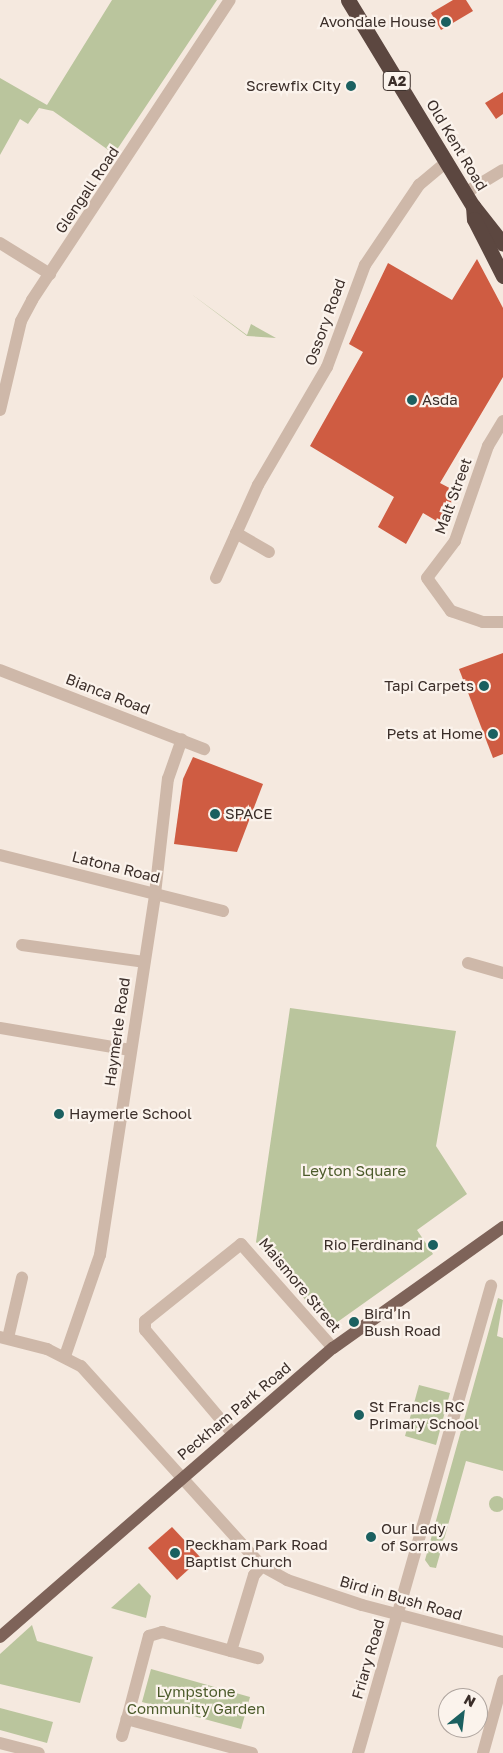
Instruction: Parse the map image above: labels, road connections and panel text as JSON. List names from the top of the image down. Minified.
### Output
{"streets":{"highway":["A2","Old Kent Road"],"main road":["Peckham Park Road"],"street":["Glengall Road","Ossory Road","Malt Street","Bianca Road","Latona Road","Haymerle Road","Maismore Street","Bird in Bush Road","Friary Road"]},"crossings":[["Old Kent Road","Ossory Road"],["Bianca Road","Haymerle Road"],["Latona Road","Haymerle Road"],["Haymerle Road","Bird in Bush Road"],["Maismore Street","Peckham Park Road"],["Peckham Park Road","Bird in Bush Road"],["Bird in Bush Road","Friary Road"]],"parks":["Leyton Square","Lympstone Community Garden"],"places":["Avondale House","Screwfix City","Asda","Tapi Carpets","Pets at Home","SPACE","Haymerle School","Rio Ferdinand","Bird In Bush Road","St Francis RC Primary School","Our Lady of Sorrows","Peckham Park Road Baptist Church"],"north":"top right"}
